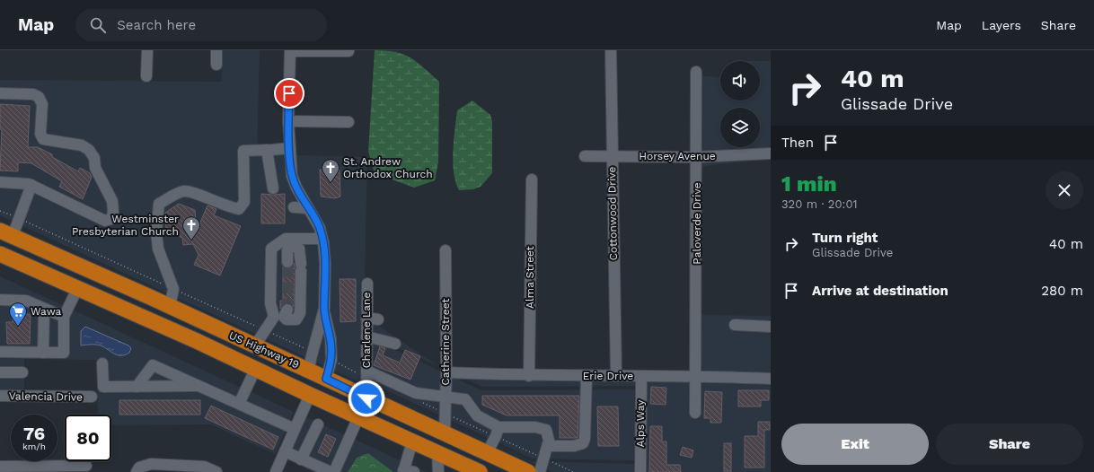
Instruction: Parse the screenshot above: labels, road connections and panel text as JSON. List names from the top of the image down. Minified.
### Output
{"streets":{"highway":["US Highway 19"],"street":["Horsey Avenue","Cottonwood Drive","Paloverde Drive","Alma Street","Charlene Lane","Catherine Street","Erie Drive","Valencia Drive","Alps Way"]},"crossings":[["Horsey Avenue","Cottonwood Drive"],["Horsey Avenue","Paloverde Drive"],["Cottonwood Drive","Erie Drive"],["Paloverde Drive","Erie Drive"],["Alma Street","Erie Drive"],["Charlene Lane","US Highway 19"],["Catherine Street","US Highway 19"],["Catherine Street","Erie Drive"],["Erie Drive","Alps Way"]],"places":{"church":["St. Andrew Orthodox Church","Westminster Presbyterian Church"],"supermarket":["Wawa"]},"page":{"header":"Map","search":"Search here","nav":["Map","Layers","Share"],"turn":["40 m","Glissade Drive"],"then":"Then","heading":["1 min","320 m · 20:01"],"list":[{"name":"Turn right","note":"Glissade Drive","value":"40 m"},{"name":"Arrive at destination","value":"280 m"}],"speed":"76 km/h","limit":"80","buttons":["Exit","Share"]}}
